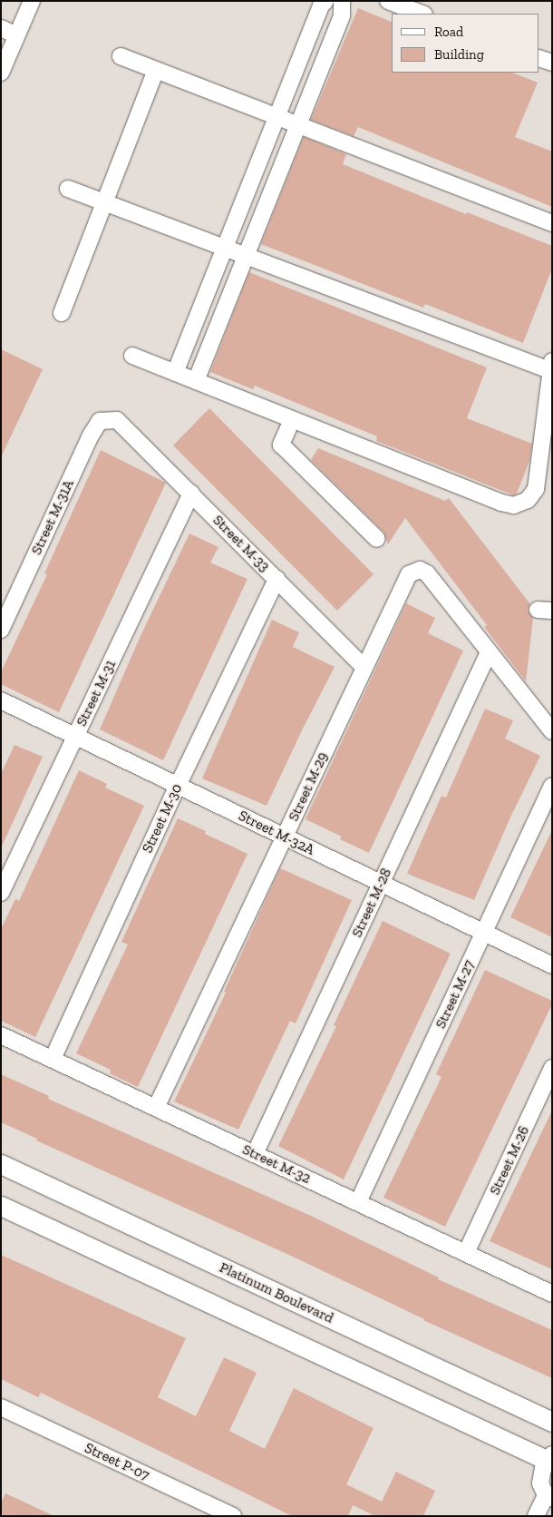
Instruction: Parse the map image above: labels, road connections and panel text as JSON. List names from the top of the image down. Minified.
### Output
{"streets":{"street":["Street M-31A","Street M-33","Street M-31","Street M-29","Street M-30","Street M-32A","Street M-28","Street M-27","Street M-26","Street M-32","Platinum Boulevard","Street P-07"]},"crossings":[["Street M-31A","Street M-33"],["Street M-33","Street M-31"],["Street M-33","Street M-29"],["Street M-33","Street M-30"],["Street M-31","Street M-32A"],["Street M-29","Street M-32A"],["Street M-29","Street M-28"],["Street M-29","Street M-32"],["Street M-30","Street M-32A"],["Street M-30","Street M-32"],["Street M-32A","Street M-28"],["Street M-32A","Street M-27"],["Street M-28","Street M-32"],["Street M-27","Street M-32"],["Street M-26","Street M-32"]],"legend":["Road","Building"]}
